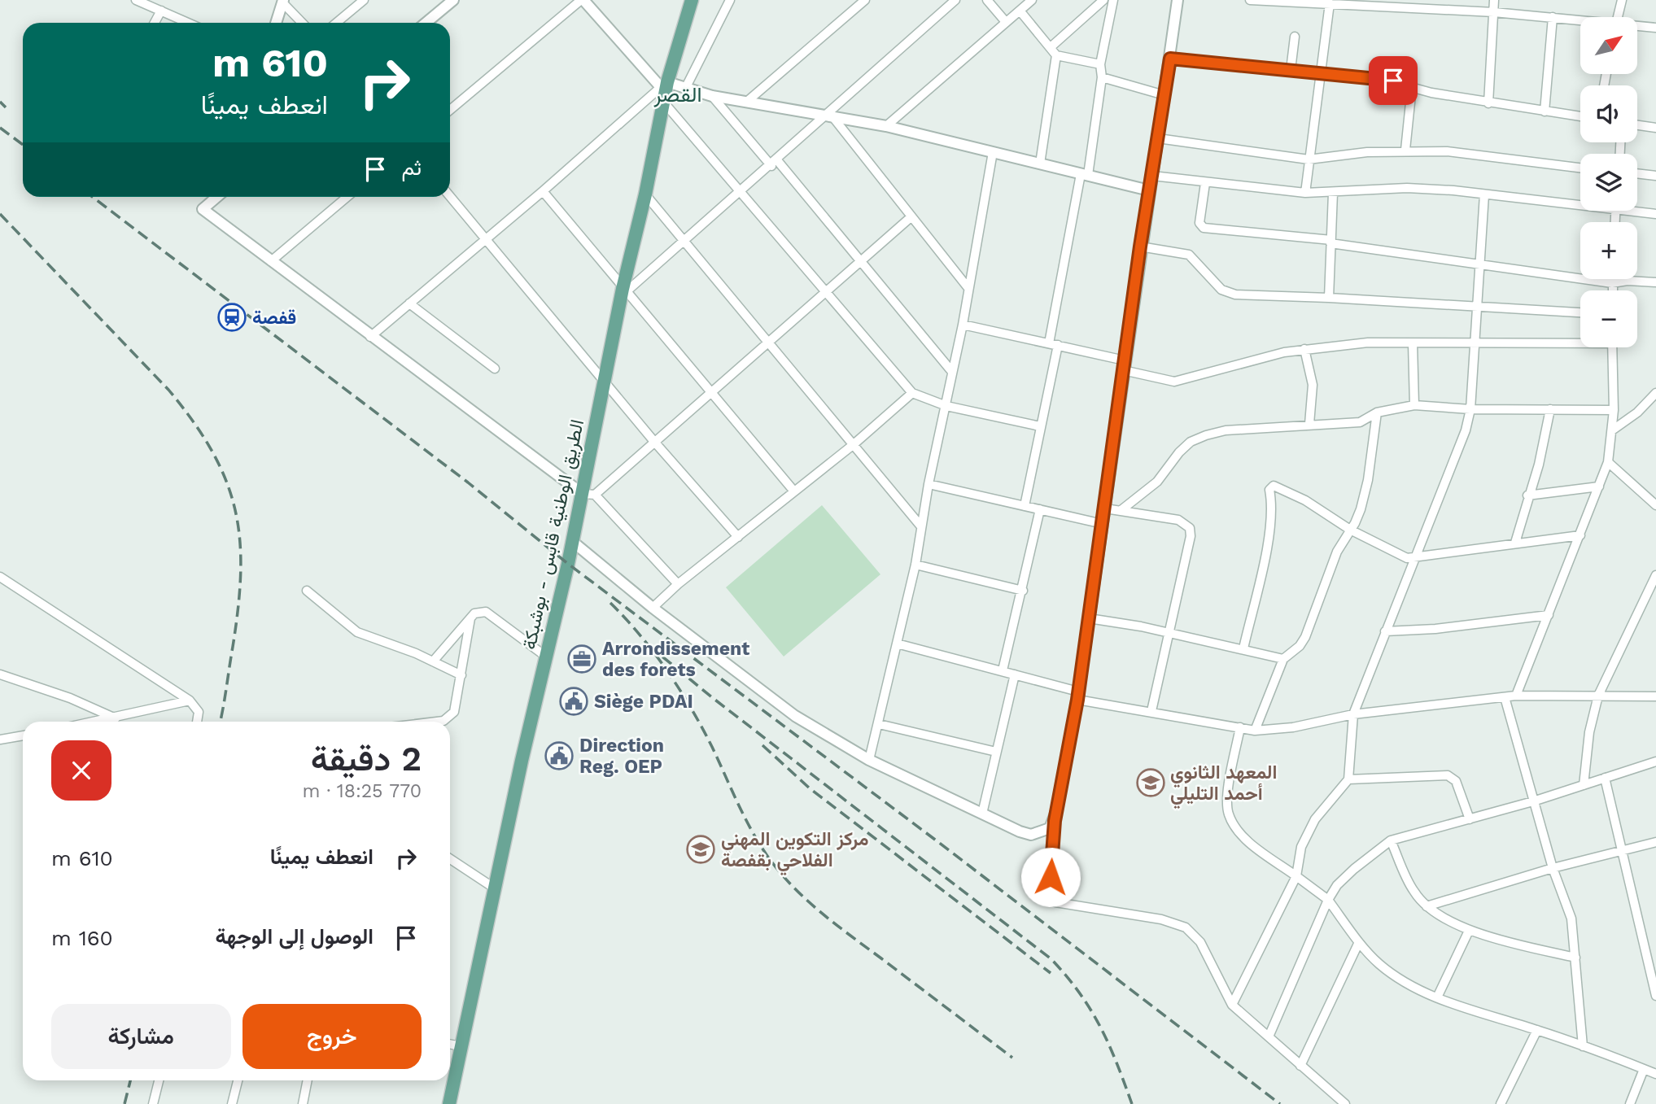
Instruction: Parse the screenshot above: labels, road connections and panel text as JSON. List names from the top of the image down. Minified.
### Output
{"streets":{"main road":["الطريق الوطنية قابس - بوشبكة"]},"districts":["القصر"],"places":{"station":["قفصة"],"office":["Arrondissement des forets"],"public building":["Siège PDAI","Direction Reg. OEP"],"school or university":["المعهد الثانوي أحمد التليلي","مركز التكوين المهني الفلاحي بقفصة"]},"north":"top right","page":{"map_buttons":["+","−"],"turn":["610 m","انعطف يمينًا"],"then":"ثم","heading":["2 دقيقة","770 m · 18:25"],"list":[{"name":"انعطف يمينًا","value":"610 m"},{"name":"الوصول إلى الوجهة","value":"160 m"}],"buttons":["خروج","مشاركة"]}}
